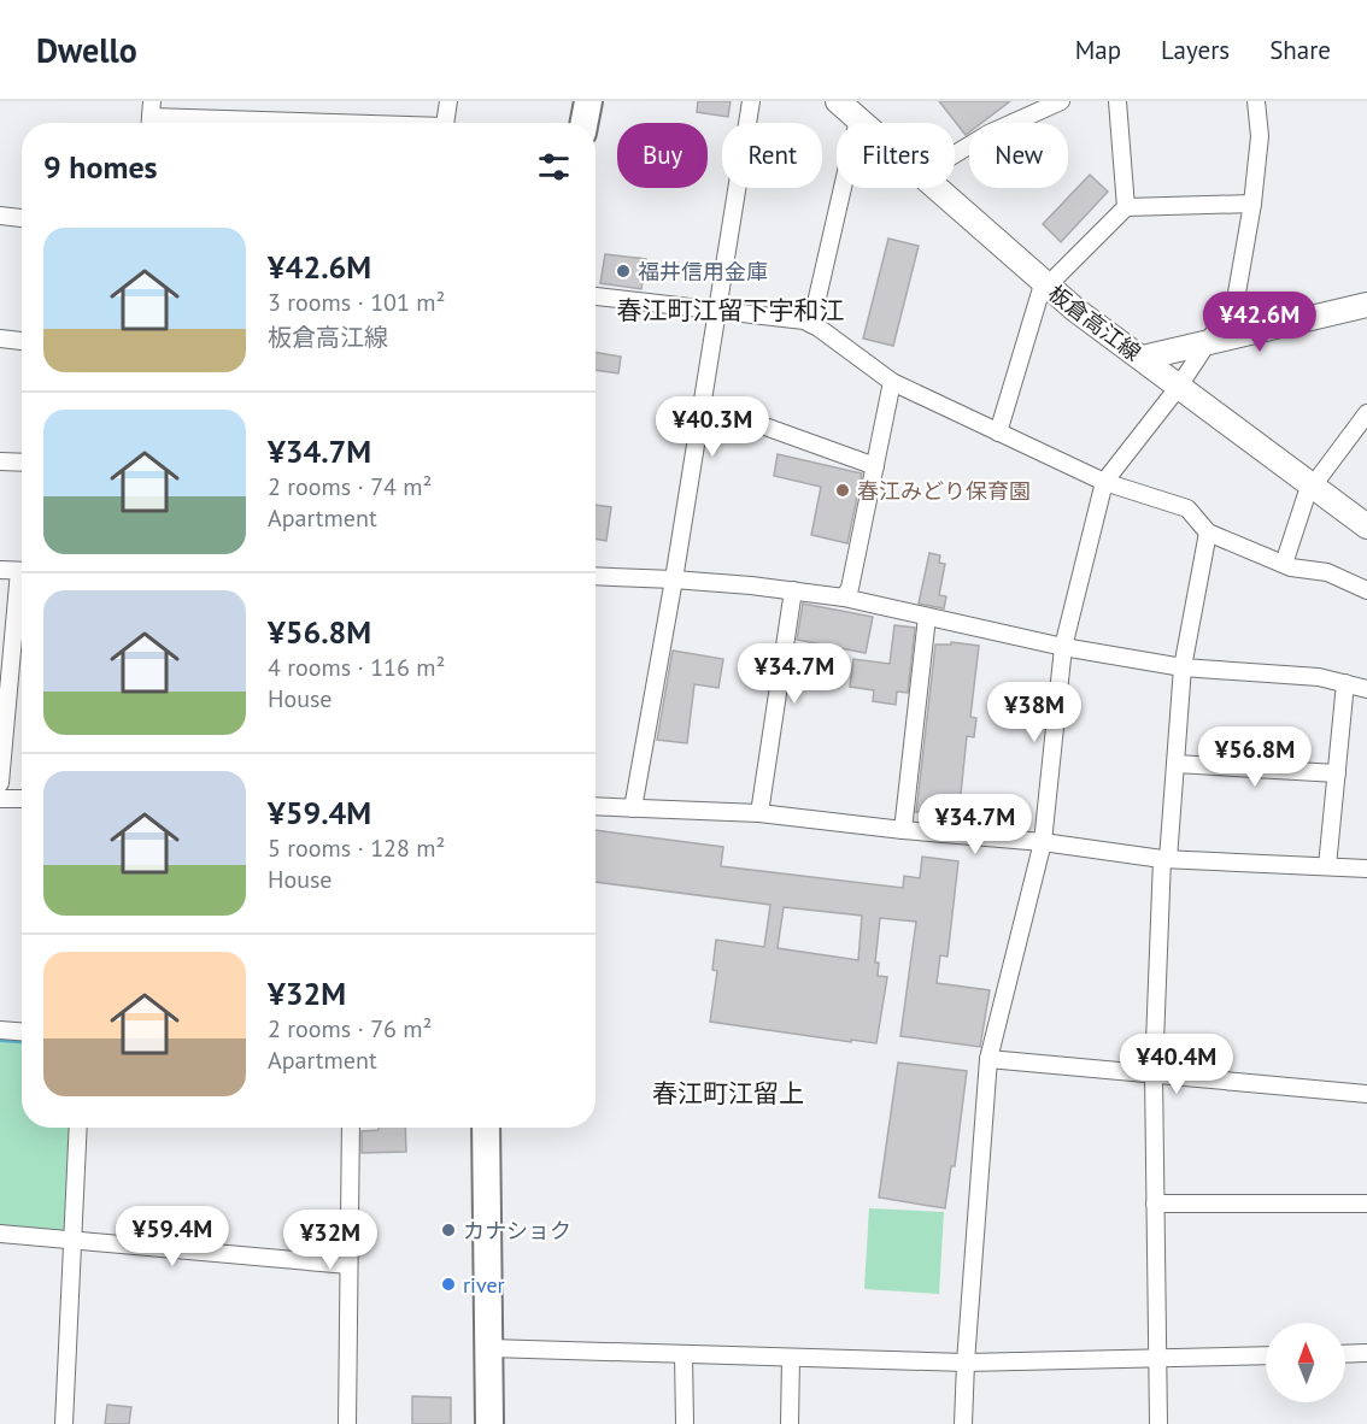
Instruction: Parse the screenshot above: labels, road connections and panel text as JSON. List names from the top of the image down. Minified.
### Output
{"streets":{"main road":["板倉高江線"]},"districts":["春江町江留下宇和江","春江町江留上"],"places":["福井信用金庫","春江みどり保育園","カナショク","river"],"north":"top","page":{"header":"Dwello","nav":["Map","Layers","Share"],"chip":["Buy","Rent","Filters","New"],"heading":"9 homes","list":[{"name":"¥42.6M","note":"3 rooms · 101 m² · 板倉高江線"},{"name":"¥34.7M","note":"2 rooms · 74 m² · Apartment"},{"name":"¥56.8M","note":"4 rooms · 116 m² · House"},{"name":"¥59.4M","note":"5 rooms · 128 m² · House"},{"name":"¥32M","note":"2 rooms · 76 m² · Apartment"}],"price":["¥42.6M","¥40.3M","¥34.7M","¥38M","¥56.8M","¥34.7M","¥40.4M","¥59.4M","¥32M"]}}
